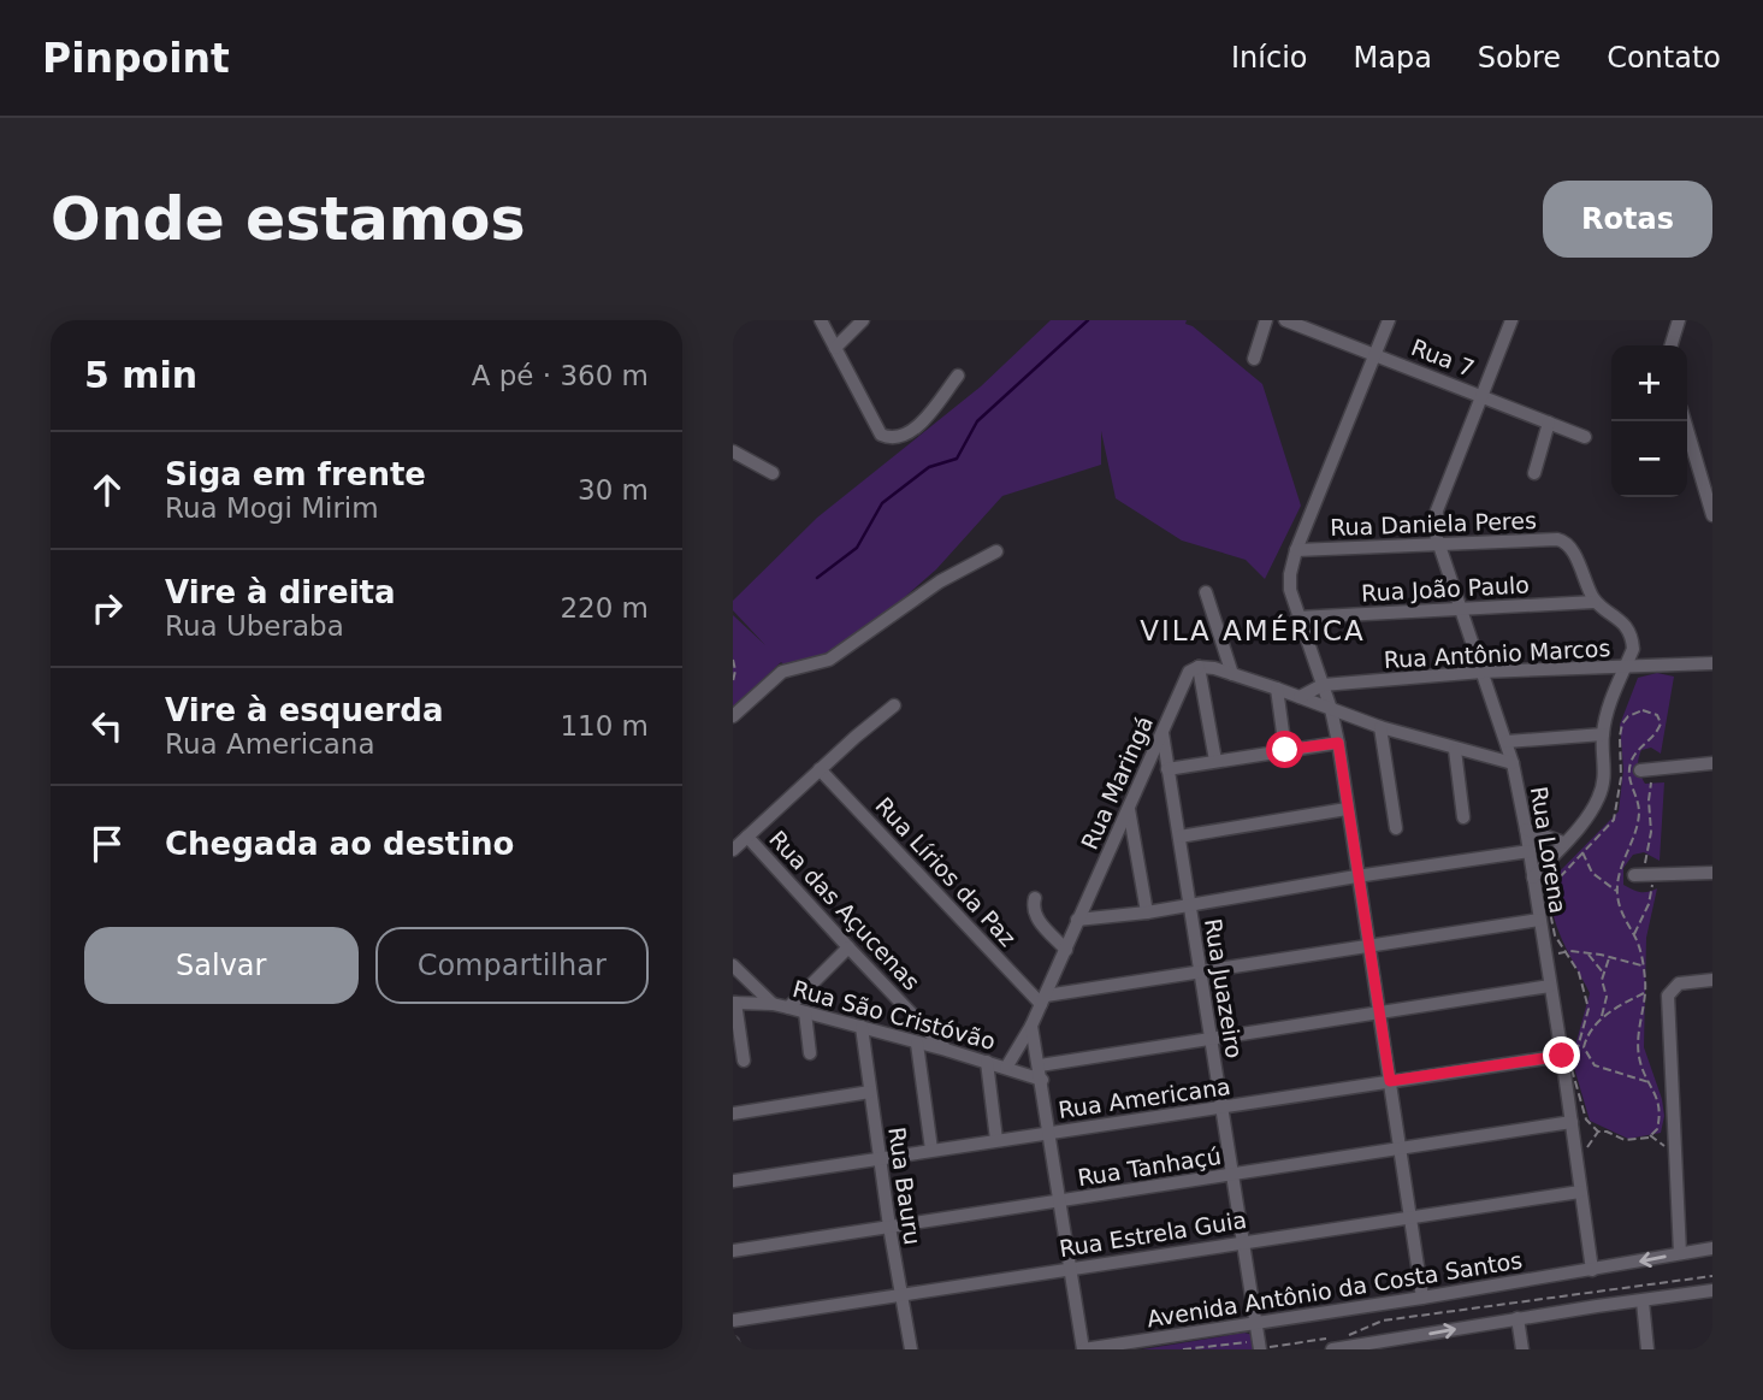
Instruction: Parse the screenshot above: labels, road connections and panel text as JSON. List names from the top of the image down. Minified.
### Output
{"streets":{"street":["Rua 7","Rua Daniela Peres","Rua João Paulo","Rua Antônio Marcos","Rua Maringá","Rua Lorena","Rua Lírios da Paz","Rua das Açucenas","Rua Juazeiro","Rua São Cristóvão","Rua Americana","Rua Tanhaçú","Rua Bauru","Rua Estrela Guia","Avenida Antônio da Costa Santos"]},"crossings":[["Rua Daniela Peres","Rua João Paulo"],["Rua Maringá","Rua Lorena"],["Rua Maringá","Rua Lírios da Paz"],["Rua Maringá","Rua Juazeiro"],["Rua Maringá","Rua São Cristóvão"],["Rua Lorena","Rua Americana"],["Rua Lorena","Rua Tanhaçú"],["Rua Lorena","Rua Estrela Guia"],["Rua Lorena","Avenida Antônio da Costa Santos"],["Rua das Açucenas","Rua São Cristóvão"],["Rua Juazeiro","Rua Americana"],["Rua Juazeiro","Rua Tanhaçú"],["Rua Juazeiro","Rua Estrela Guia"],["Rua Juazeiro","Avenida Antônio da Costa Santos"],["Rua São Cristóvão","Rua Bauru"],["Rua Americana","Rua Bauru"],["Rua Tanhaçú","Rua Bauru"],["Rua Bauru","Rua Estrela Guia"]],"districts":["VILA AMÉRICA"],"page":{"header":"Pinpoint","nav":["Início","Mapa","Sobre","Contato"],"buttons":["Rotas",["Salvar","Compartilhar"]],"title":"Onde estamos","heading":["5 min","A pé · 360 m"],"map_buttons":["+","−"],"list":[["Siga em frente","Rua Mogi Mirim","30 m"],["Vire à direita","Rua Uberaba","220 m"],["Vire à esquerda","Rua Americana","110 m"],"Chegada ao destino"]}}
